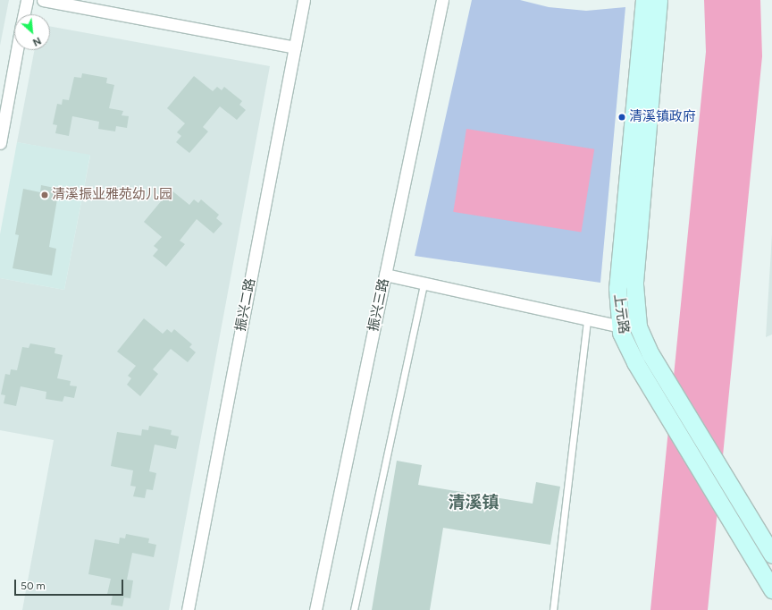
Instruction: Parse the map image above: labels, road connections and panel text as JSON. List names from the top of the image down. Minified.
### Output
{"streets":{"street":["振兴二路","振兴三路","上元路"]},"districts":["清溪镇"],"places":["清溪镇政府","清溪振业雅苑幼儿园"],"scale_bar":"50 m","north":"bottom right"}
